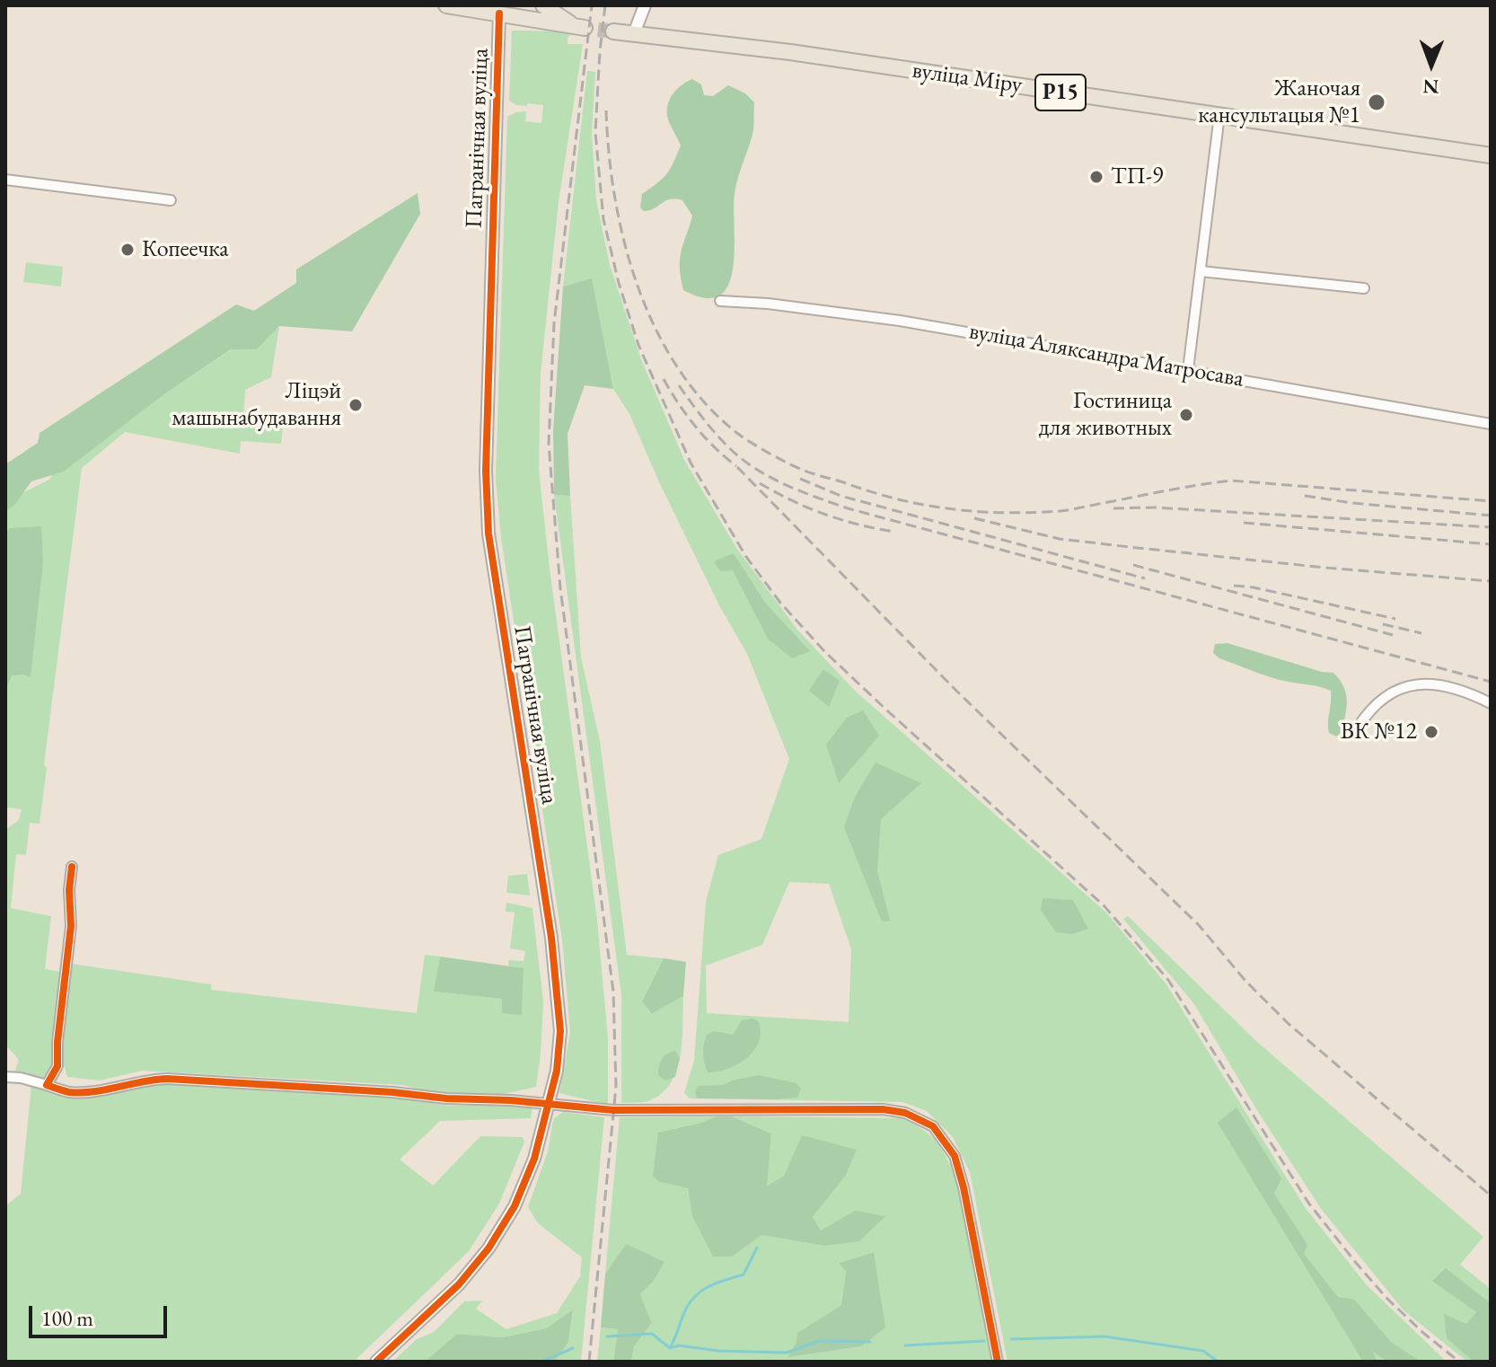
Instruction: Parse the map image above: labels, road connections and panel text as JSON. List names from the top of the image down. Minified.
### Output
{"streets":{"main road":["вуліца Міру","Р15"],"street":["Пагранічная вуліца","вуліца Аляксандра Матросава"]},"crossings":[["вуліца Міру","Пагранічная вуліца"]],"places":["Жаночая кансультацыя №1","ТП-9","Копеечка","Ліцэй машынабудавання","Гостиница для животных","ВК №12"],"scale_bar":"100 m","north":"bottom"}
